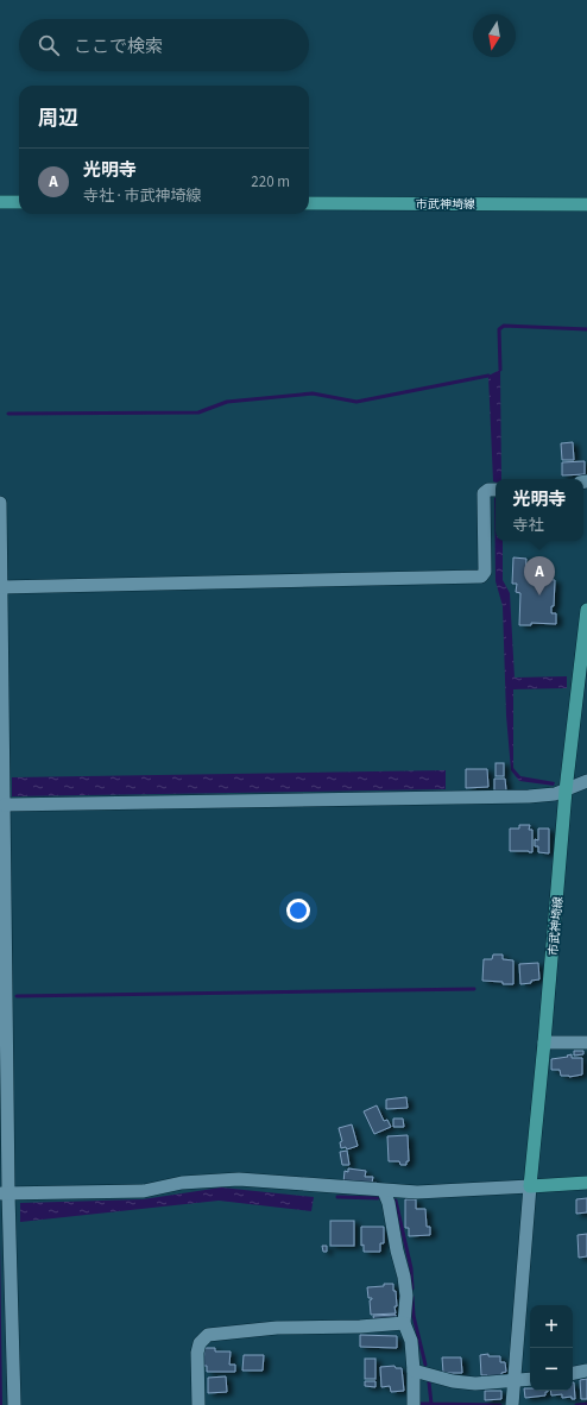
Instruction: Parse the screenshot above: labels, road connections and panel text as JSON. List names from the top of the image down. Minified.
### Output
{"streets":{"main road":["市武神埼線"]},"north":"bottom","page":{"search":"ここで検索","heading":"周辺","list":[{"mark":"A","name":"光明寺","note":"寺社 · 市武神埼線","value":"220 m"}],"popup":["光明寺","寺社"],"pins":"A","map_buttons":["+","−"]}}
